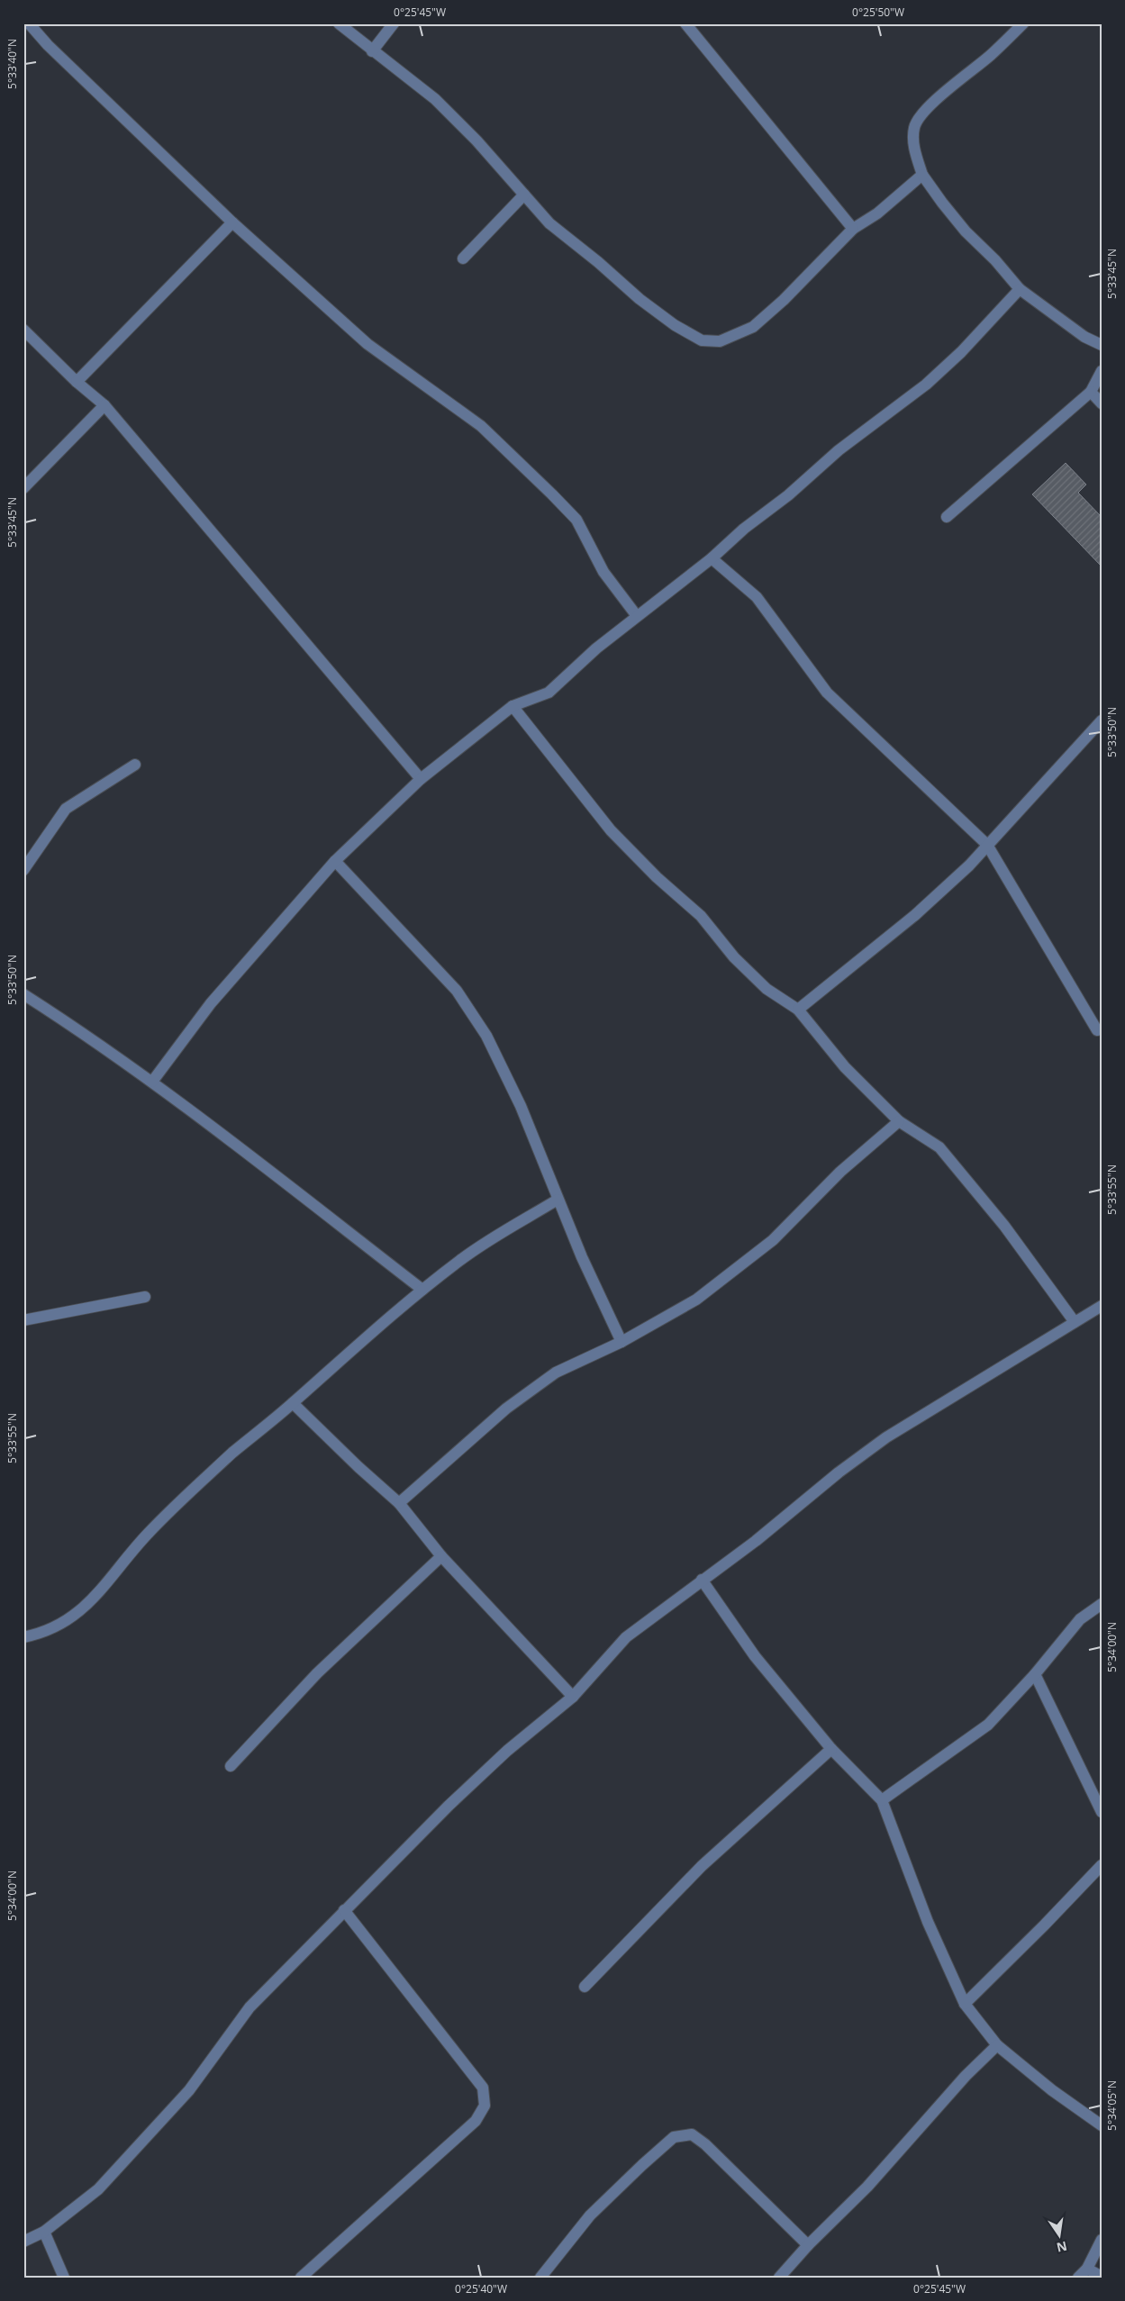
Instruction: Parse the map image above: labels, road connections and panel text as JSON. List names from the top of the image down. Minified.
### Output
{"north":"bottom","coordinates":["0°25'45\"W","0°25'50\"W","5°33'40\"N","5°33'45\"N","5°33'50\"N","5°33'55\"N","5°34'00\"N","5°34'05\"N","0°25'40\"W"]}
